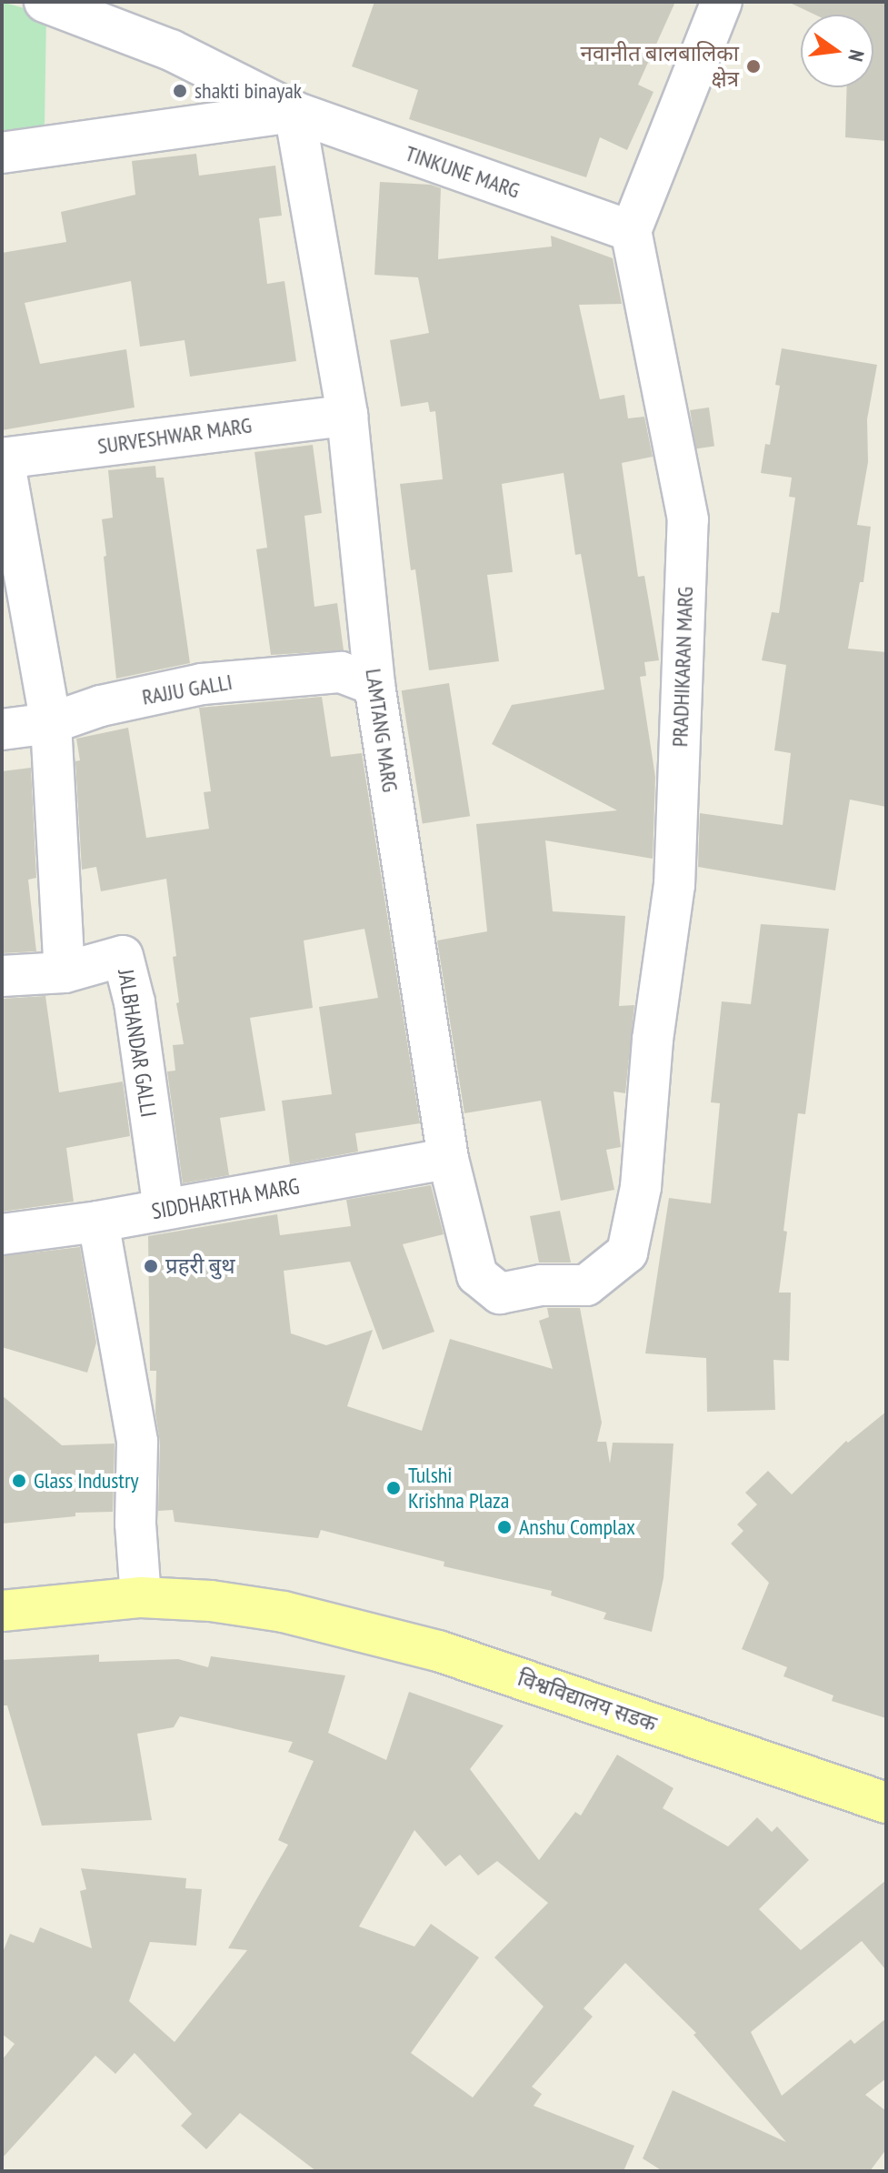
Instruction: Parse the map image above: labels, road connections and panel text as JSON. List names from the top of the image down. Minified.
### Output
{"streets":{"main road":["विश्वविद्यालय सडक"],"street":["TINKUNE MARG","SURVESHWAR MARG","PRADHIKARAN MARG","RAJJU GALLI","LAMTANG MARG","JALBHANDAR GALLI","SIDDHARTHA MARG"]},"crossings":[["TINKUNE MARG","PRADHIKARAN MARG"],["TINKUNE MARG","LAMTANG MARG"],["SURVESHWAR MARG","LAMTANG MARG"],["PRADHIKARAN MARG","LAMTANG MARG"],["RAJJU GALLI","LAMTANG MARG"],["LAMTANG MARG","SIDDHARTHA MARG"],["JALBHANDAR GALLI","SIDDHARTHA MARG"]],"places":["नवानीत बालबालिका क्षेत्र","shakti binayak","प्रहरी बुथ","Glass Industry","Tulshi Krishna Plaza","Anshu Complax"],"north":"right"}
